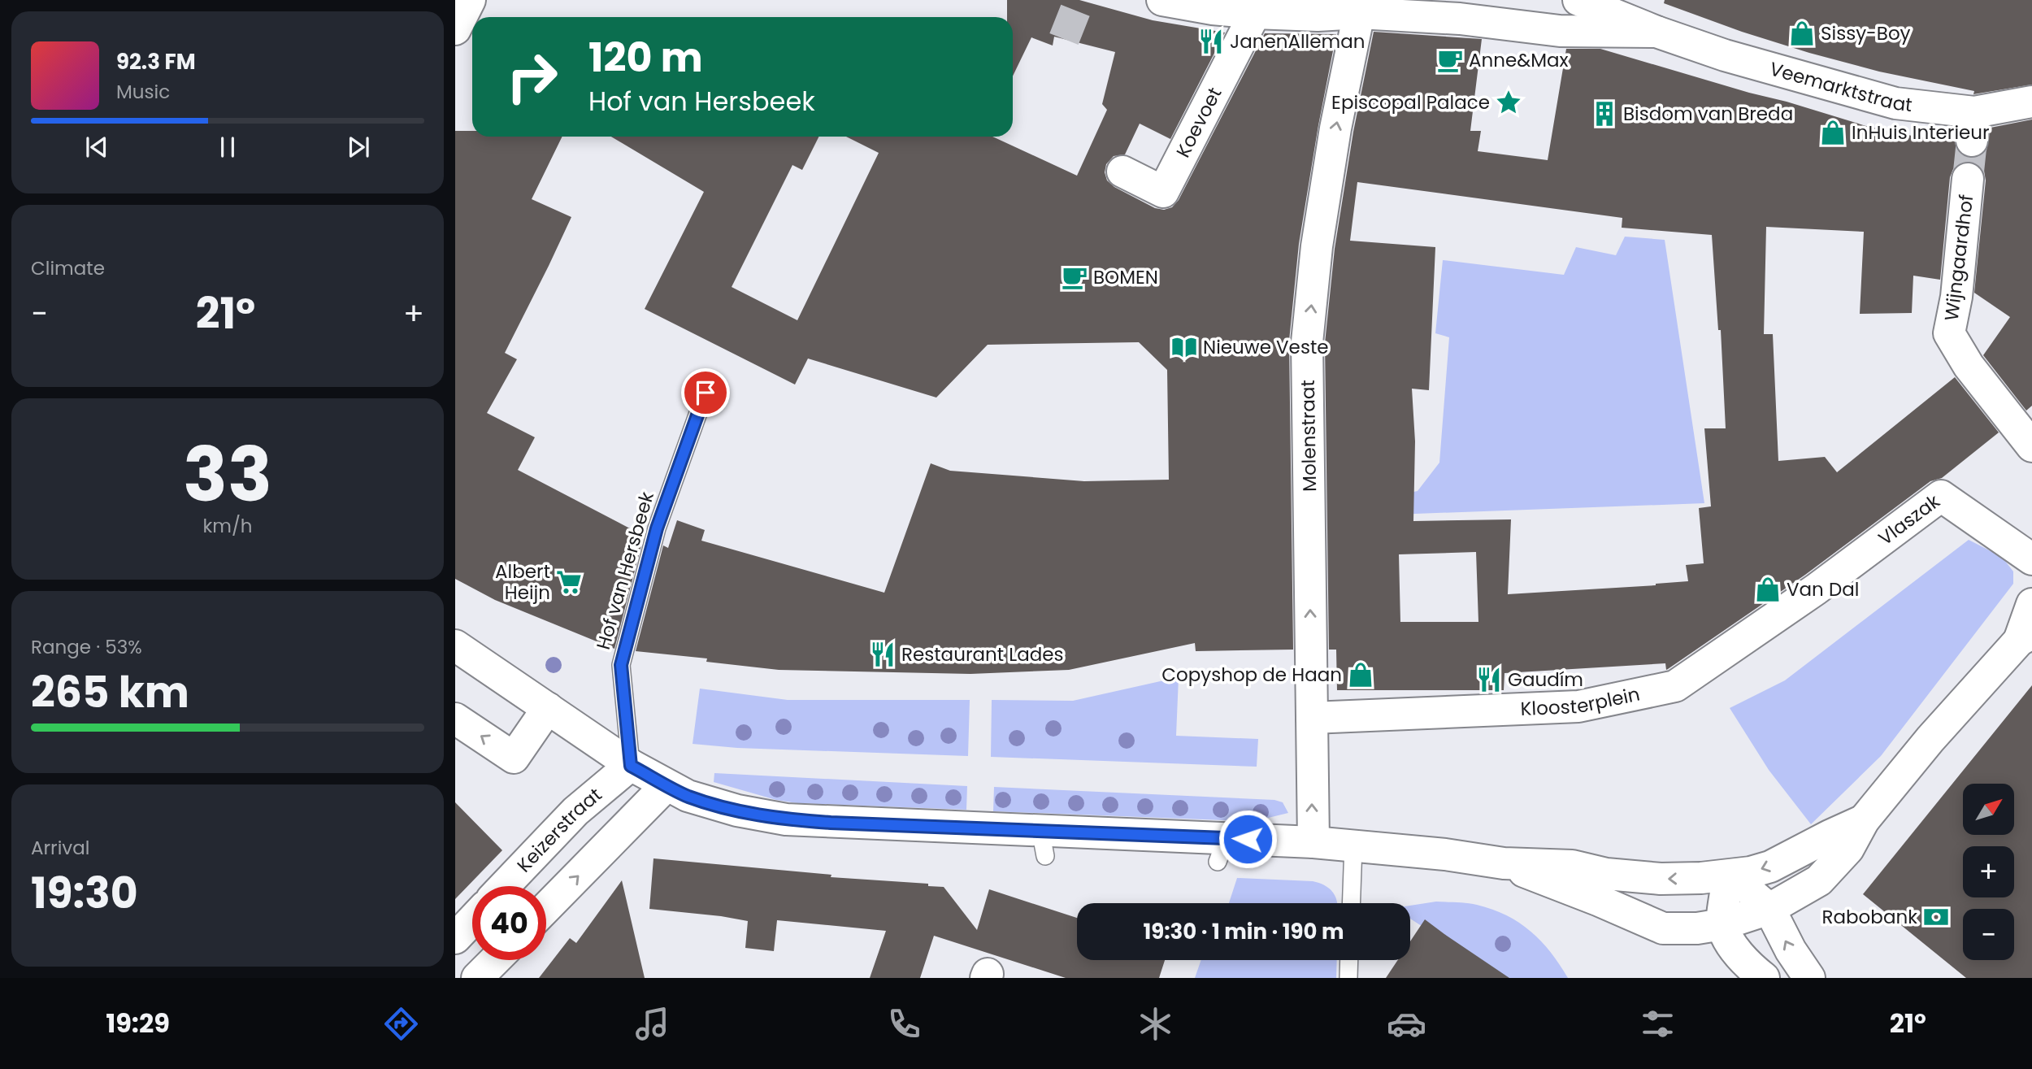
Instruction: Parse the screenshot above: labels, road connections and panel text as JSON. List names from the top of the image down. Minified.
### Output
{"streets":{"street":["Veemarktstraat","Koevoet","Wijngaardhof","Molenstraat","Vlaszak","Kloosterplein","Keizerstraat"],"lane":["Hof van Hersbeek"]},"crossings":[["Veemarktstraat","Koevoet"],["Veemarktstraat","Molenstraat"],["Molenstraat","Kloosterplein"],["Vlaszak","Kloosterplein"],["Hof van Hersbeek","Keizerstraat"]],"one_way":["Molenstraat"],"places":{"shop":["Sissy-Boy","InHuis Interieur","Van Dal","Copyshop de Haan"],"restaurant":["JanenAlleman","Restaurant Lades","Gaudím"],"cafe":["Anne&Max","BOMEN"],"place":["Episcopal Palace"],"building":["Bisdom van Breda"],"library":["Nieuwe Veste"],"supermarket":["Albert Heijn"],"bank":["Rabobank"]},"north":"top right","page":{"turn":["120 m","Hof van Hersbeek"],"song":["92.3 FM","Music"],"tile":["Climate",["33","km/h"],["Range · 53%","265 km"],["Arrival","19:30"]],"heat":["−","21°","+"],"map_buttons":["+","−"],"limit":"40","trip":"19:30 · 1 min · 190 m","tabs":["19:29","21°"]}}
